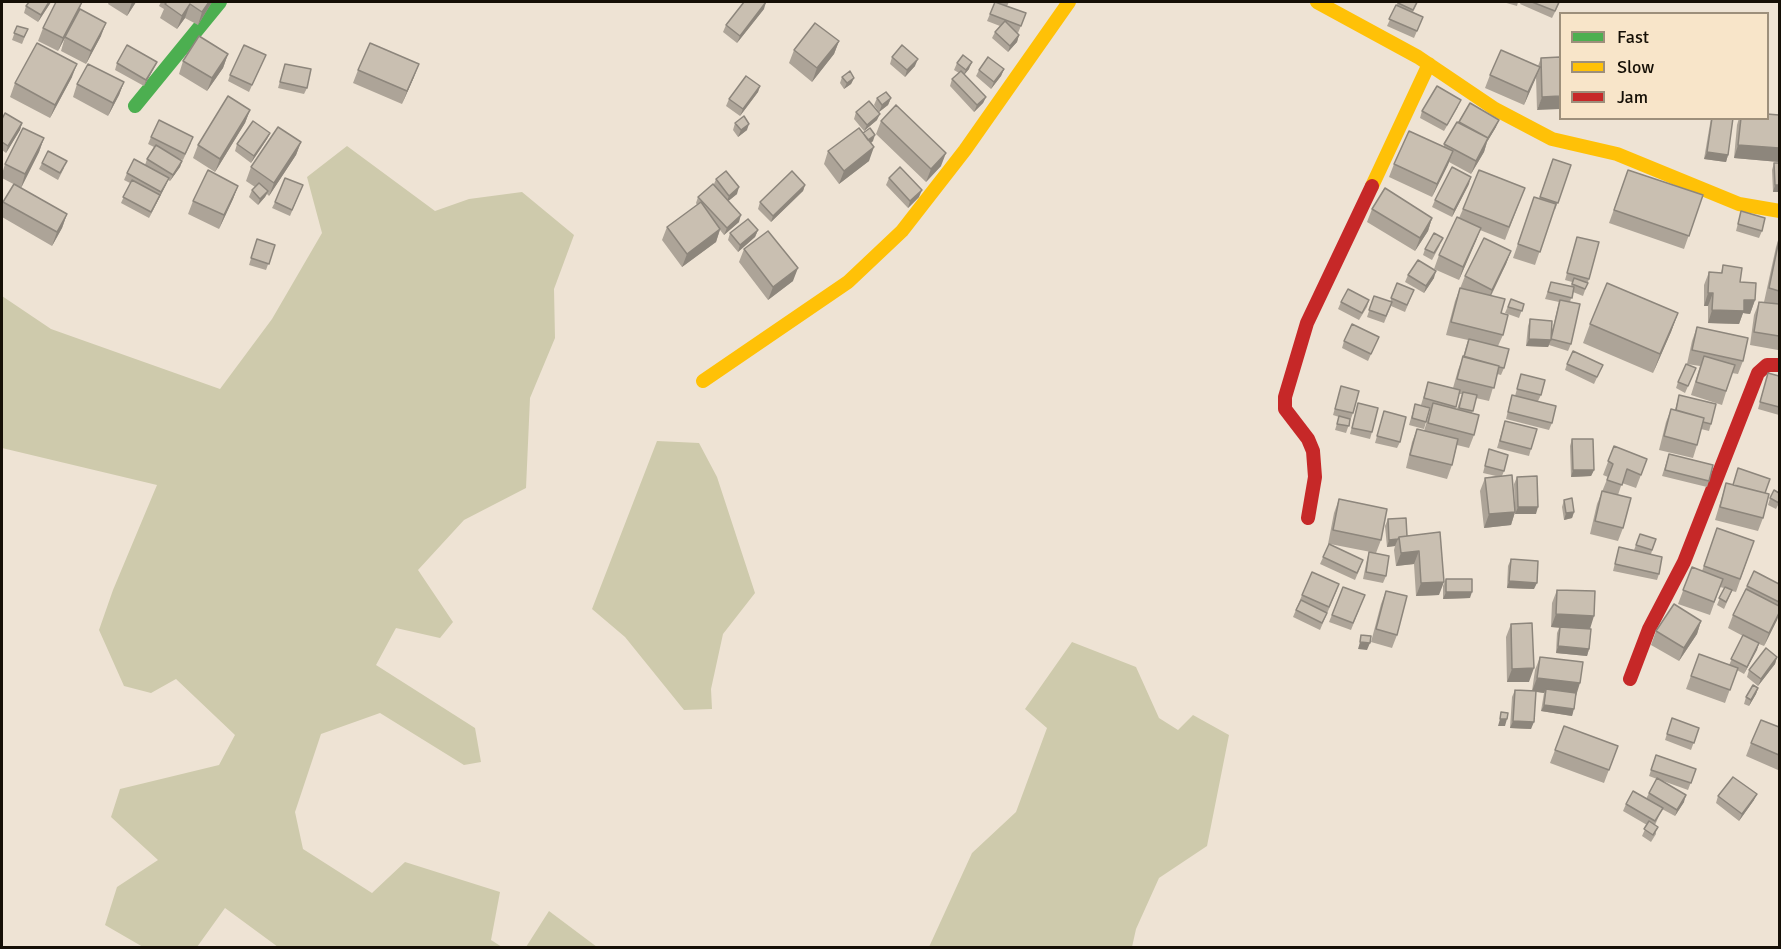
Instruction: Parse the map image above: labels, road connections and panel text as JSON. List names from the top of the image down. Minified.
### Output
{"legend":["Fast","Slow","Jam"]}
